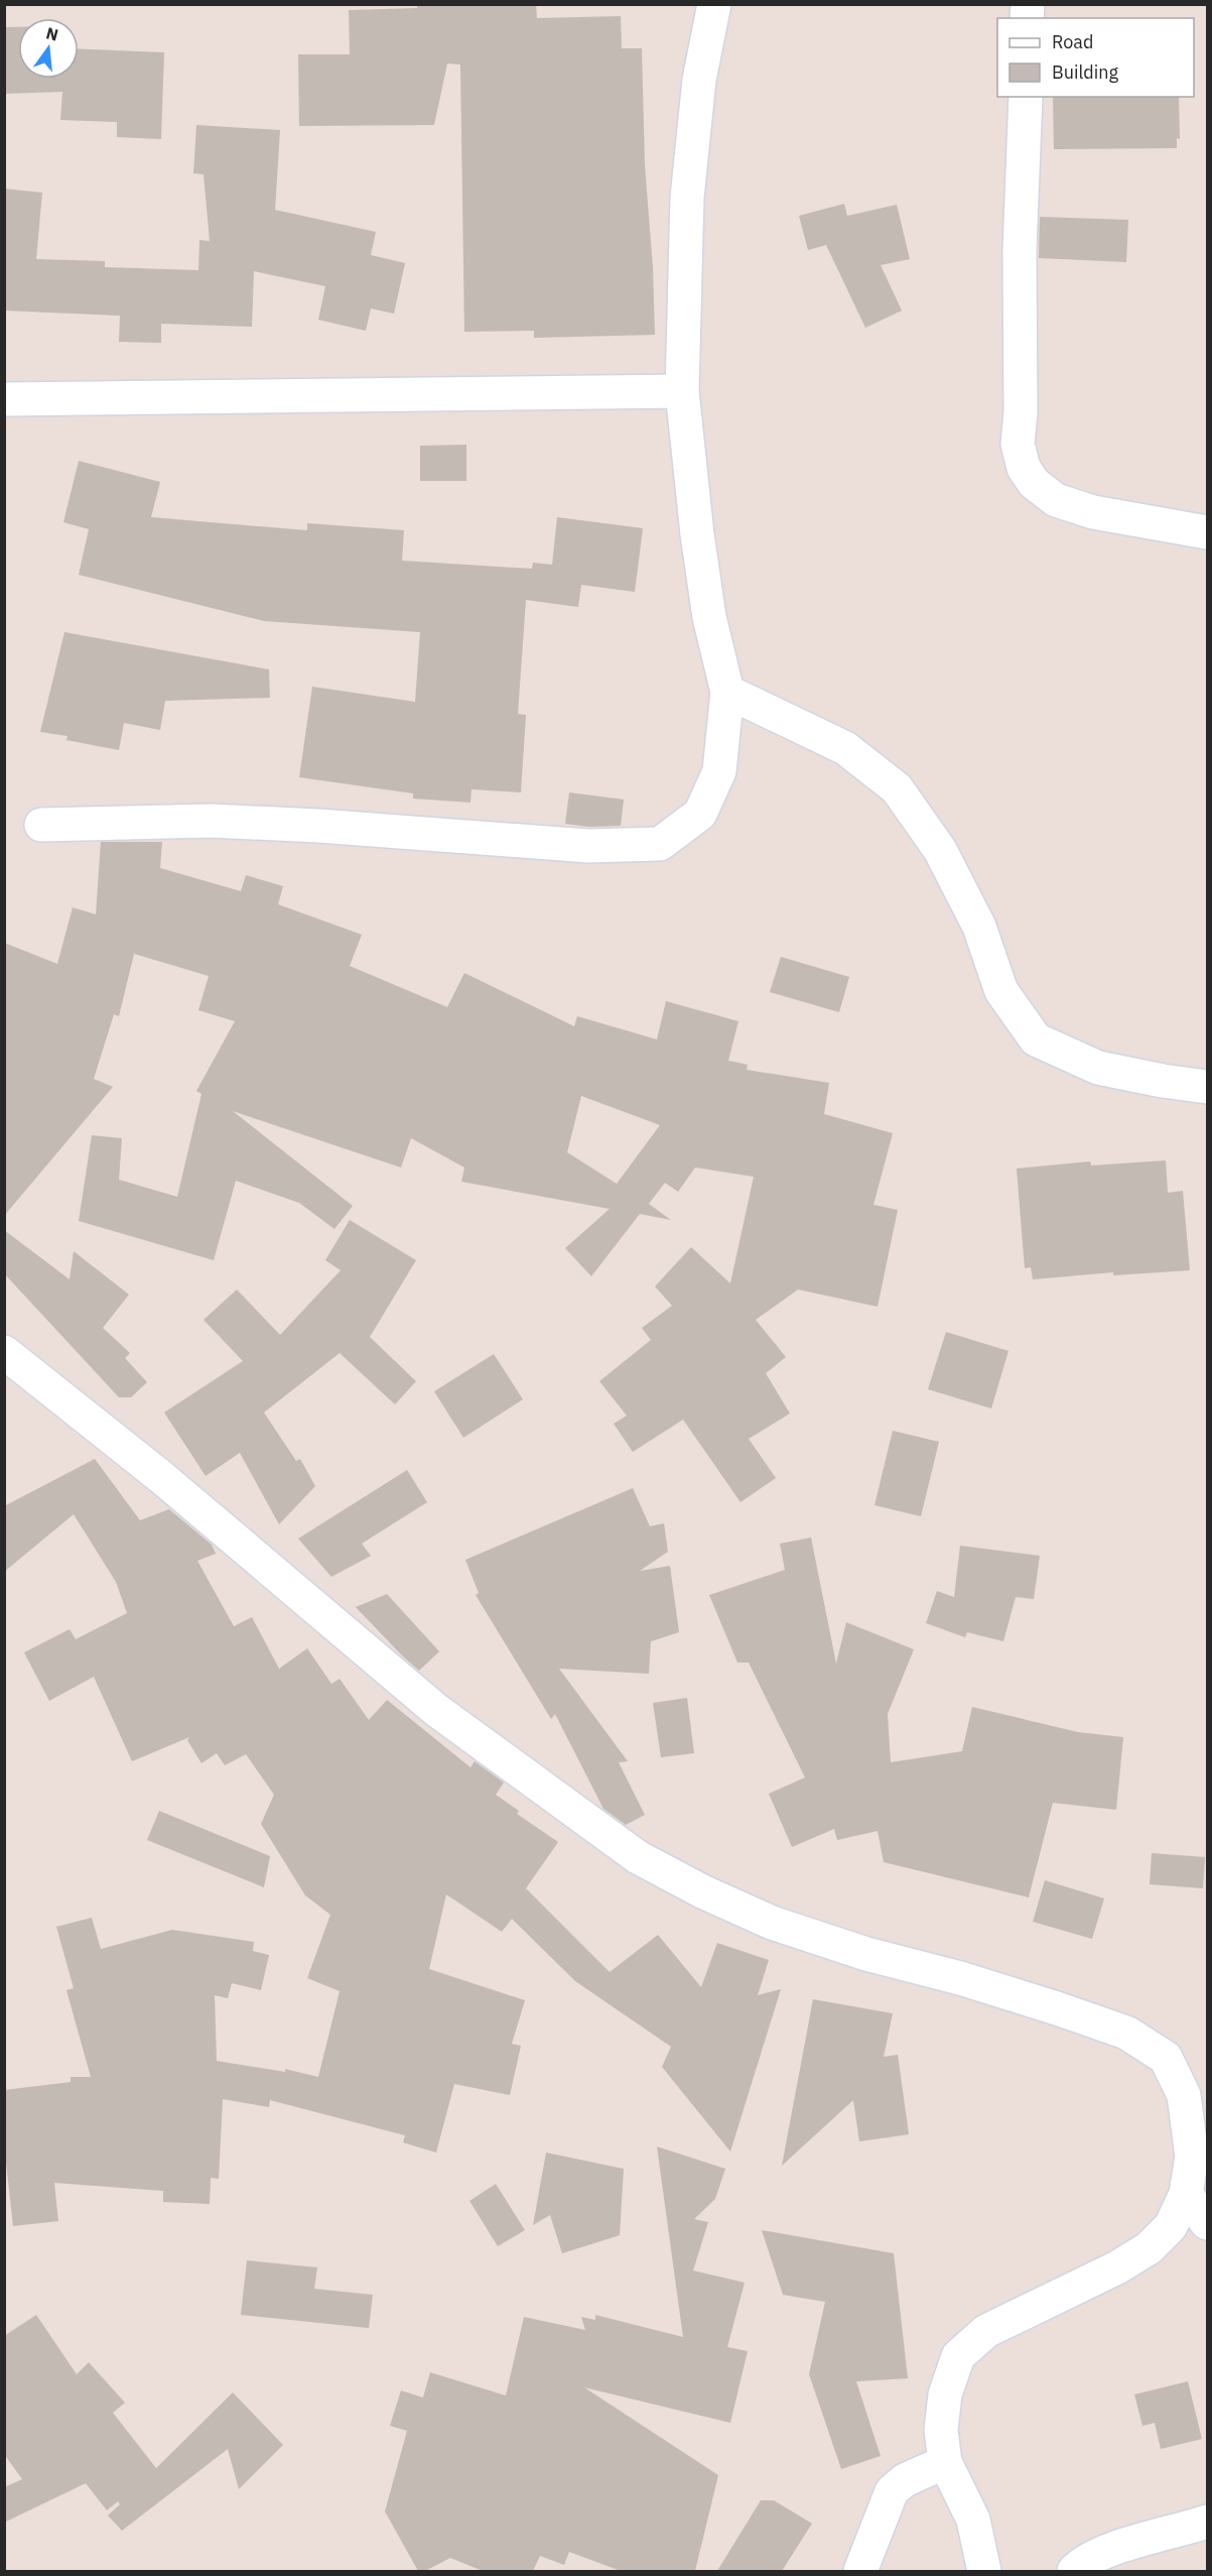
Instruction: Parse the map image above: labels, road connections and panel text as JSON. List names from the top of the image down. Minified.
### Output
{"legend":["Road","Building"],"north":"top"}
